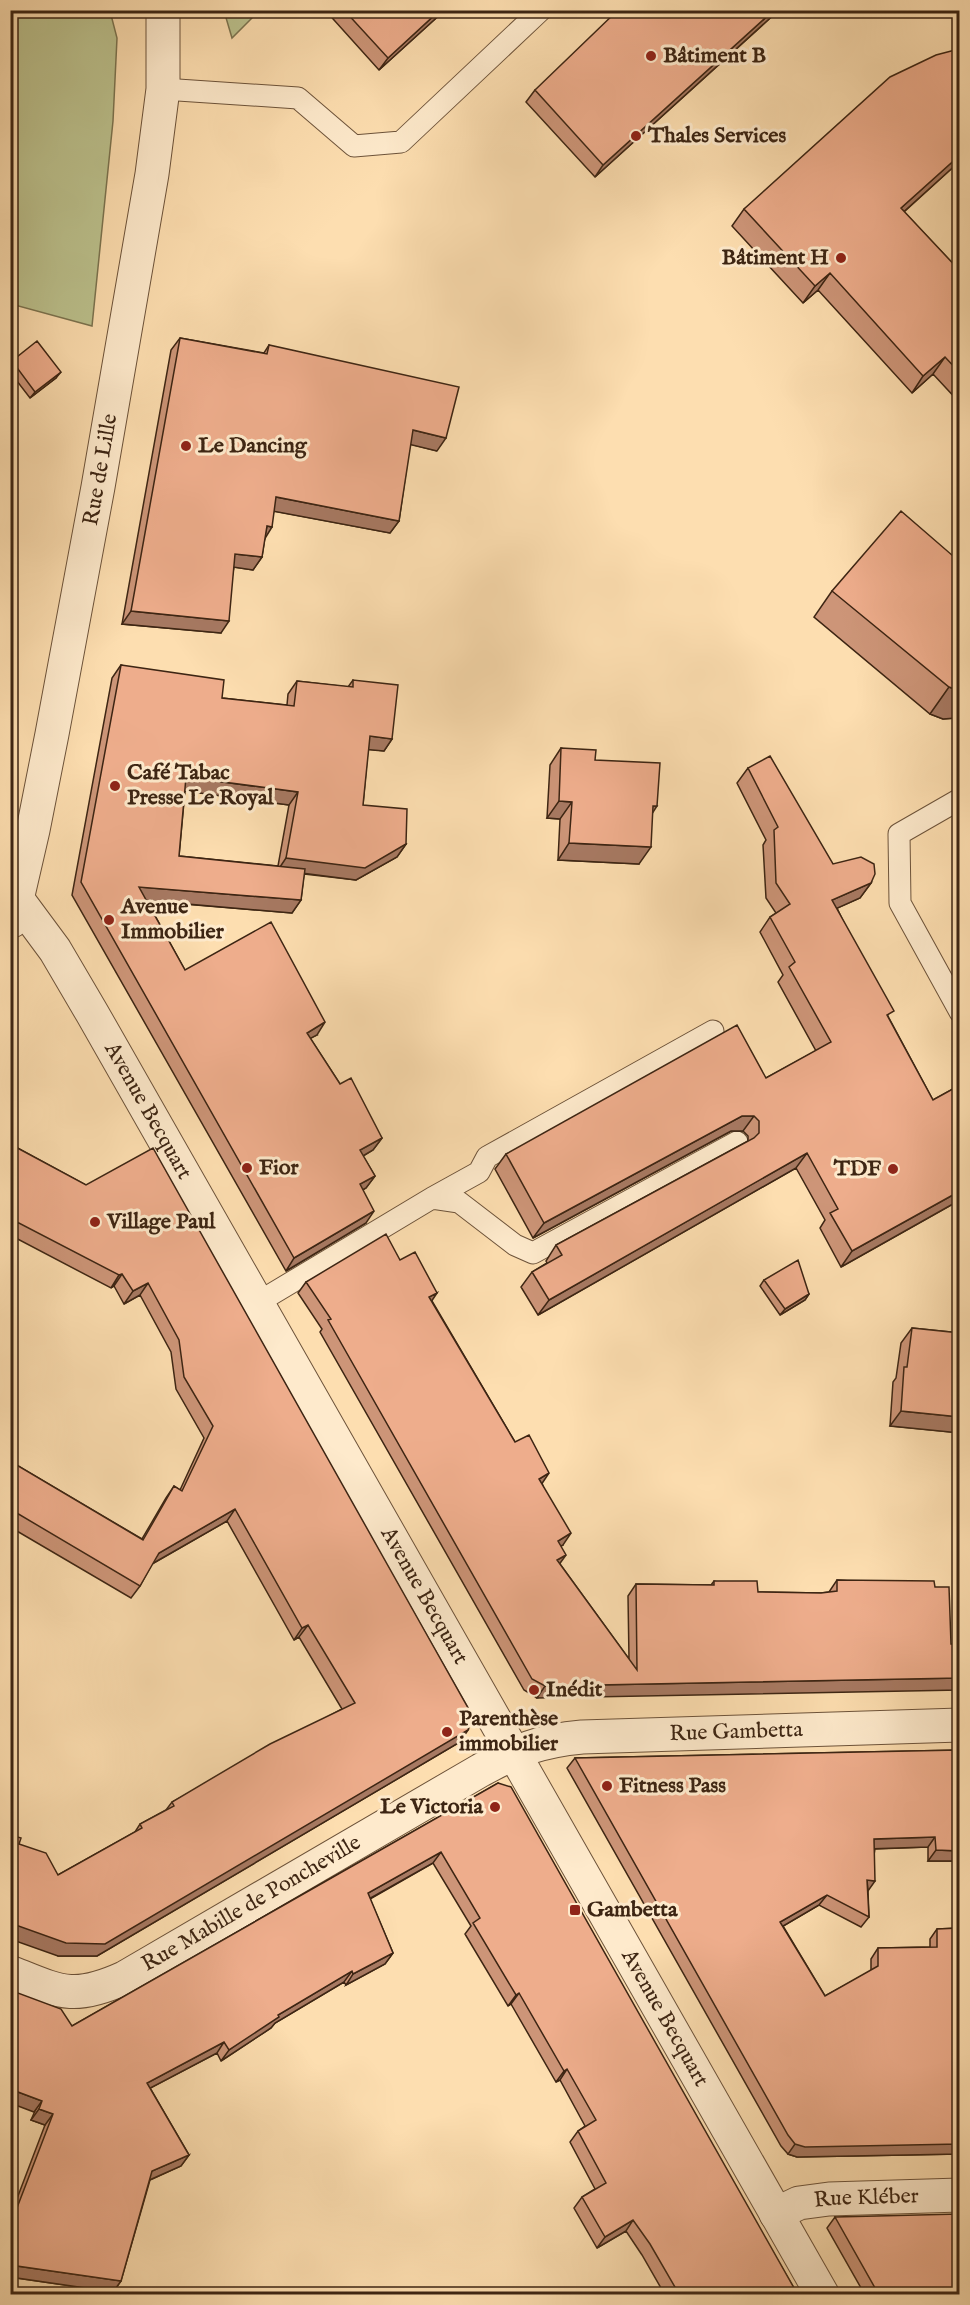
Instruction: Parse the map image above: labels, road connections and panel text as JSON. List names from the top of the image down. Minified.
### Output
{"streets":{"street":["Rue de Lille","Avenue Becquart","Rue Gambetta","Rue Mabille de Poncheville","Rue Kléber"]},"crossings":[["Rue de Lille","Avenue Becquart"],["Avenue Becquart","Rue Gambetta"],["Avenue Becquart","Rue Mabille de Poncheville"],["Avenue Becquart","Rue Kléber"],["Rue Gambetta","Rue Mabille de Poncheville"]],"places":{"other":["Bâtiment B","Thales Services","Bâtiment H","Le Dancing","Café Tabac Presse Le Royal","Avenue Immobilier","Fior","TDF","Village Paul","Inédit","Parenthèse immobilier","Fitness Pass","Le Victoria"],"transit":["Gambetta"]}}
